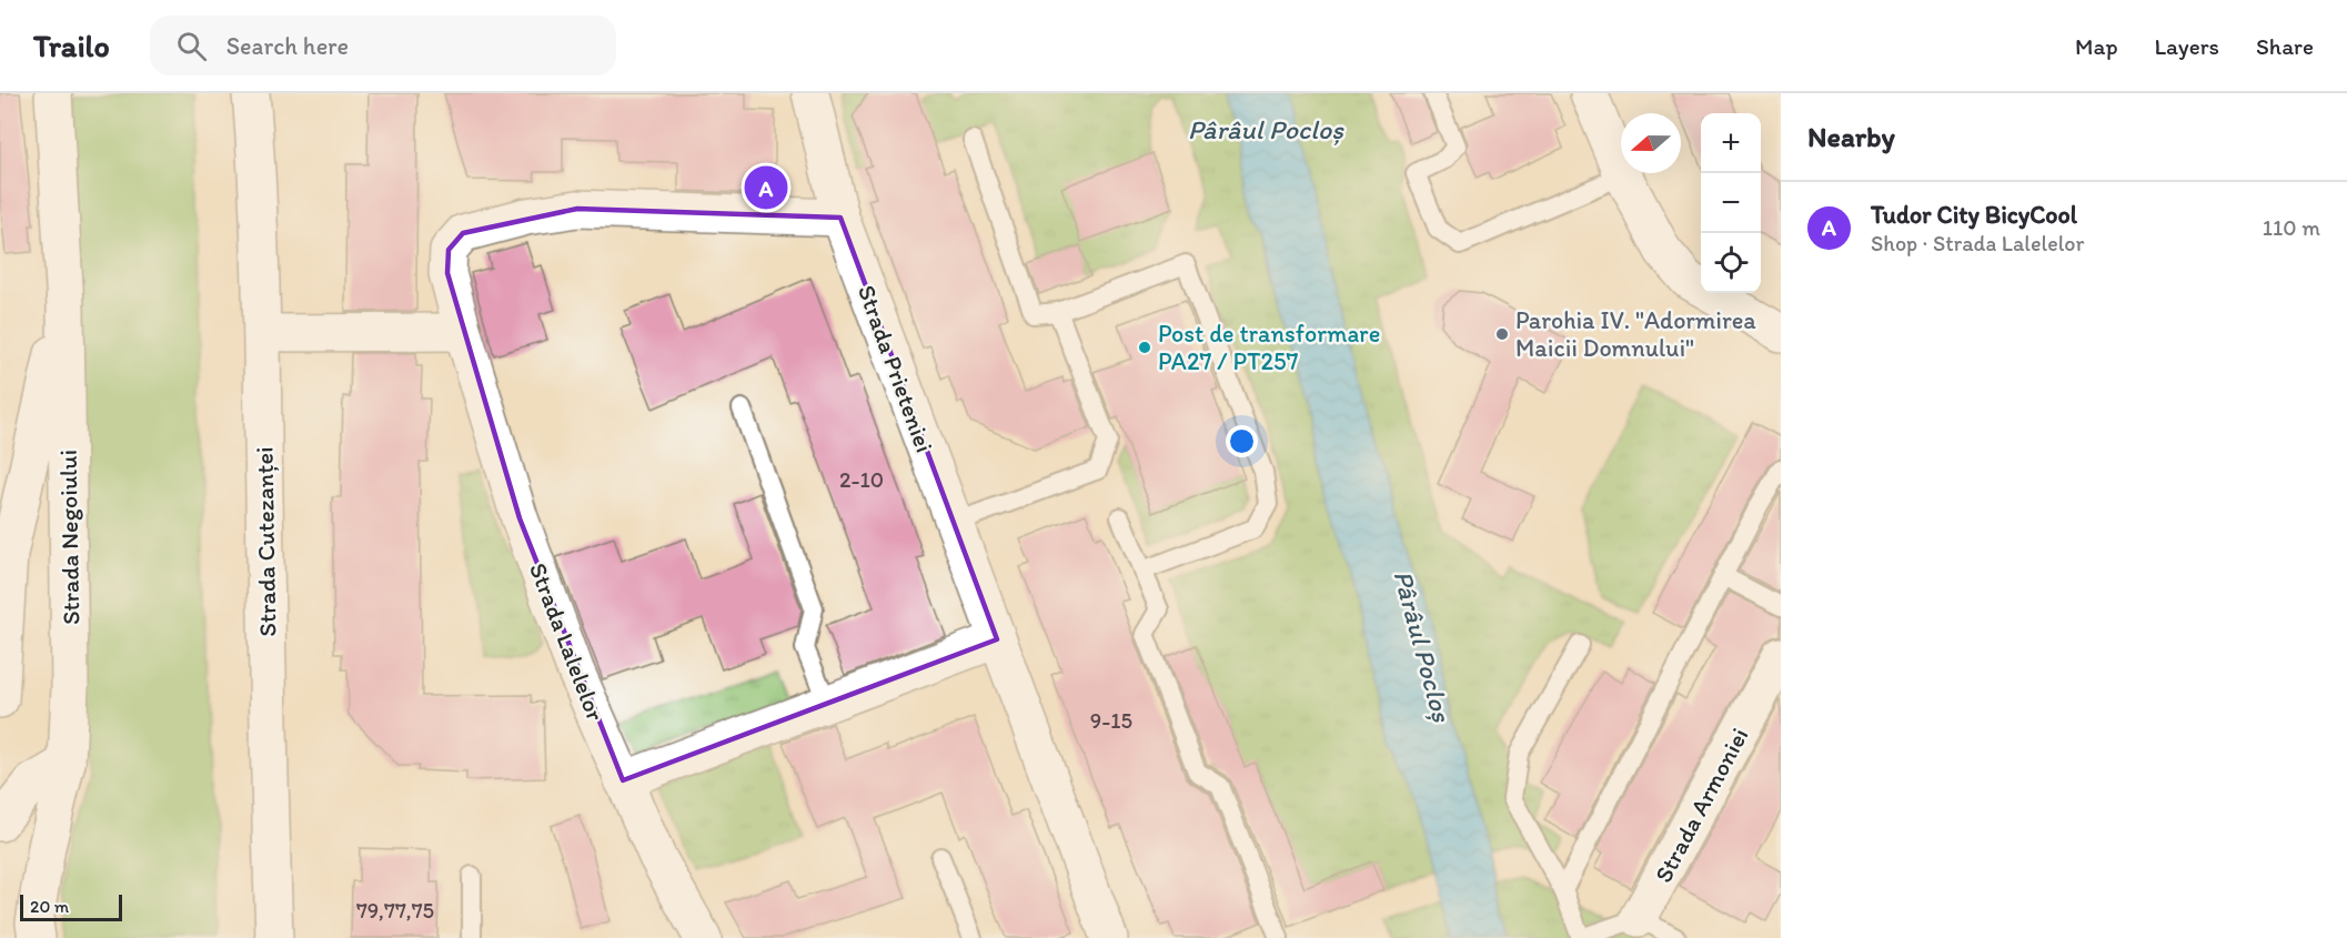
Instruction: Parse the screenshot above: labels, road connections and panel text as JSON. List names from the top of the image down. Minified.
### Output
{"streets":{"street":["Strada Prieteniei","Strada Negoiului","Strada Cutezanței","Strada Lalelelor","Strada Armoniei"]},"crossings":[["Strada Prieteniei","Strada Lalelelor"]],"water":["Pârâul Pocloș"],"places":["Parohia IV. \"Adormirea Maicii Domnului\"","Post de transformare PA27 / PT257"],"house_numbers":["2-10","9-15","79,77,75"],"scale_bar":"20 m","north":"left","page":{"header":"Trailo","search":"Search here","nav":["Map","Layers","Share"],"heading":"Nearby","map_buttons":["+","−"],"pins":"A","list":[{"mark":"A","name":"Tudor City BicyCool","note":"Shop · Strada Lalelelor","value":"110 m"}],"scale":"20 m"}}
